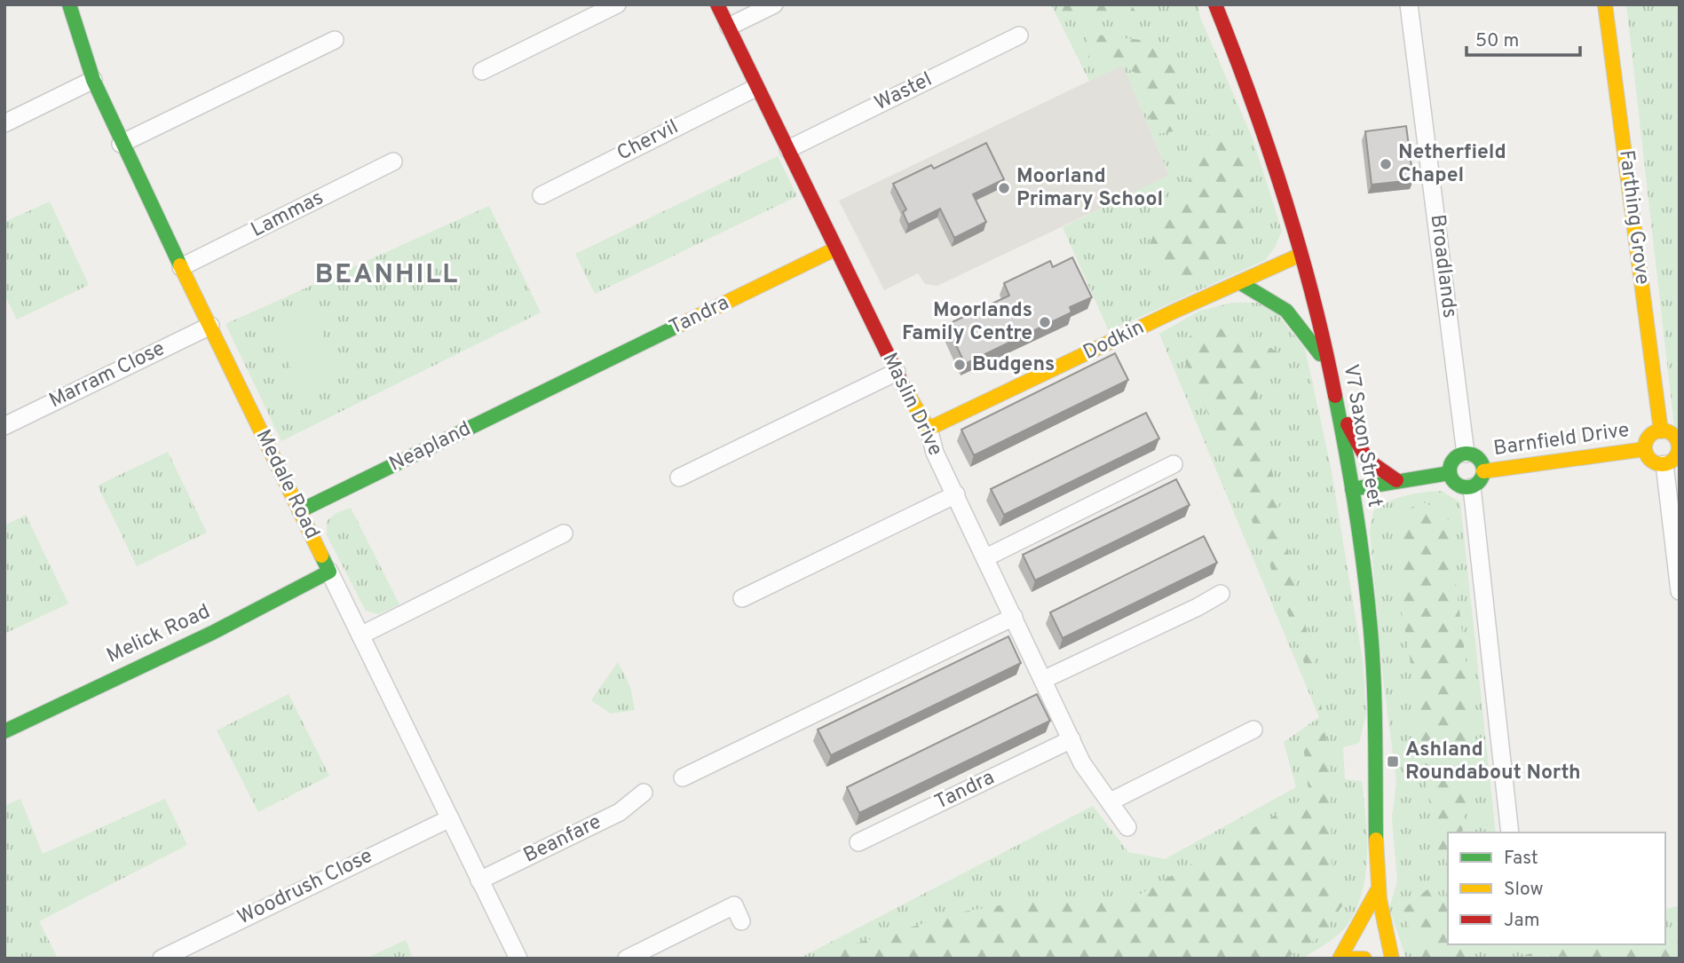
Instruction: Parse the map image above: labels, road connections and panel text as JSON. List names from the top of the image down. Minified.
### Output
{"streets":{"street":["Wastel","Chervil","Lammas","Farthing Grove","Broadlands","Tandra","Dodkin","Marram Close","Maslin Drive","V7 Saxon Street","Barnfield Drive","Neapland","Medale Road","Melick Road","Beanfare","Woodrush Close"]},"crossings":[["Wastel","Maslin Drive"],["Chervil","Maslin Drive"],["Lammas","Medale Road"],["Farthing Grove","Barnfield Drive"],["Broadlands","Barnfield Drive"],["Tandra","Maslin Drive"],["Tandra","Neapland"],["Dodkin","Maslin Drive"],["Dodkin","V7 Saxon Street"],["Marram Close","Medale Road"],["Neapland","Medale Road"],["Medale Road","Melick Road"],["Medale Road","Beanfare"],["Medale Road","Woodrush Close"]],"districts":["BEANHILL"],"places":{"other":["Netherfield Chapel","Moorland Primary School","Moorlands Family Centre","Budgens"],"transit":["Ashland Roundabout North"]},"legend":["Fast","Slow","Jam"],"scale_bar":"50 m"}
